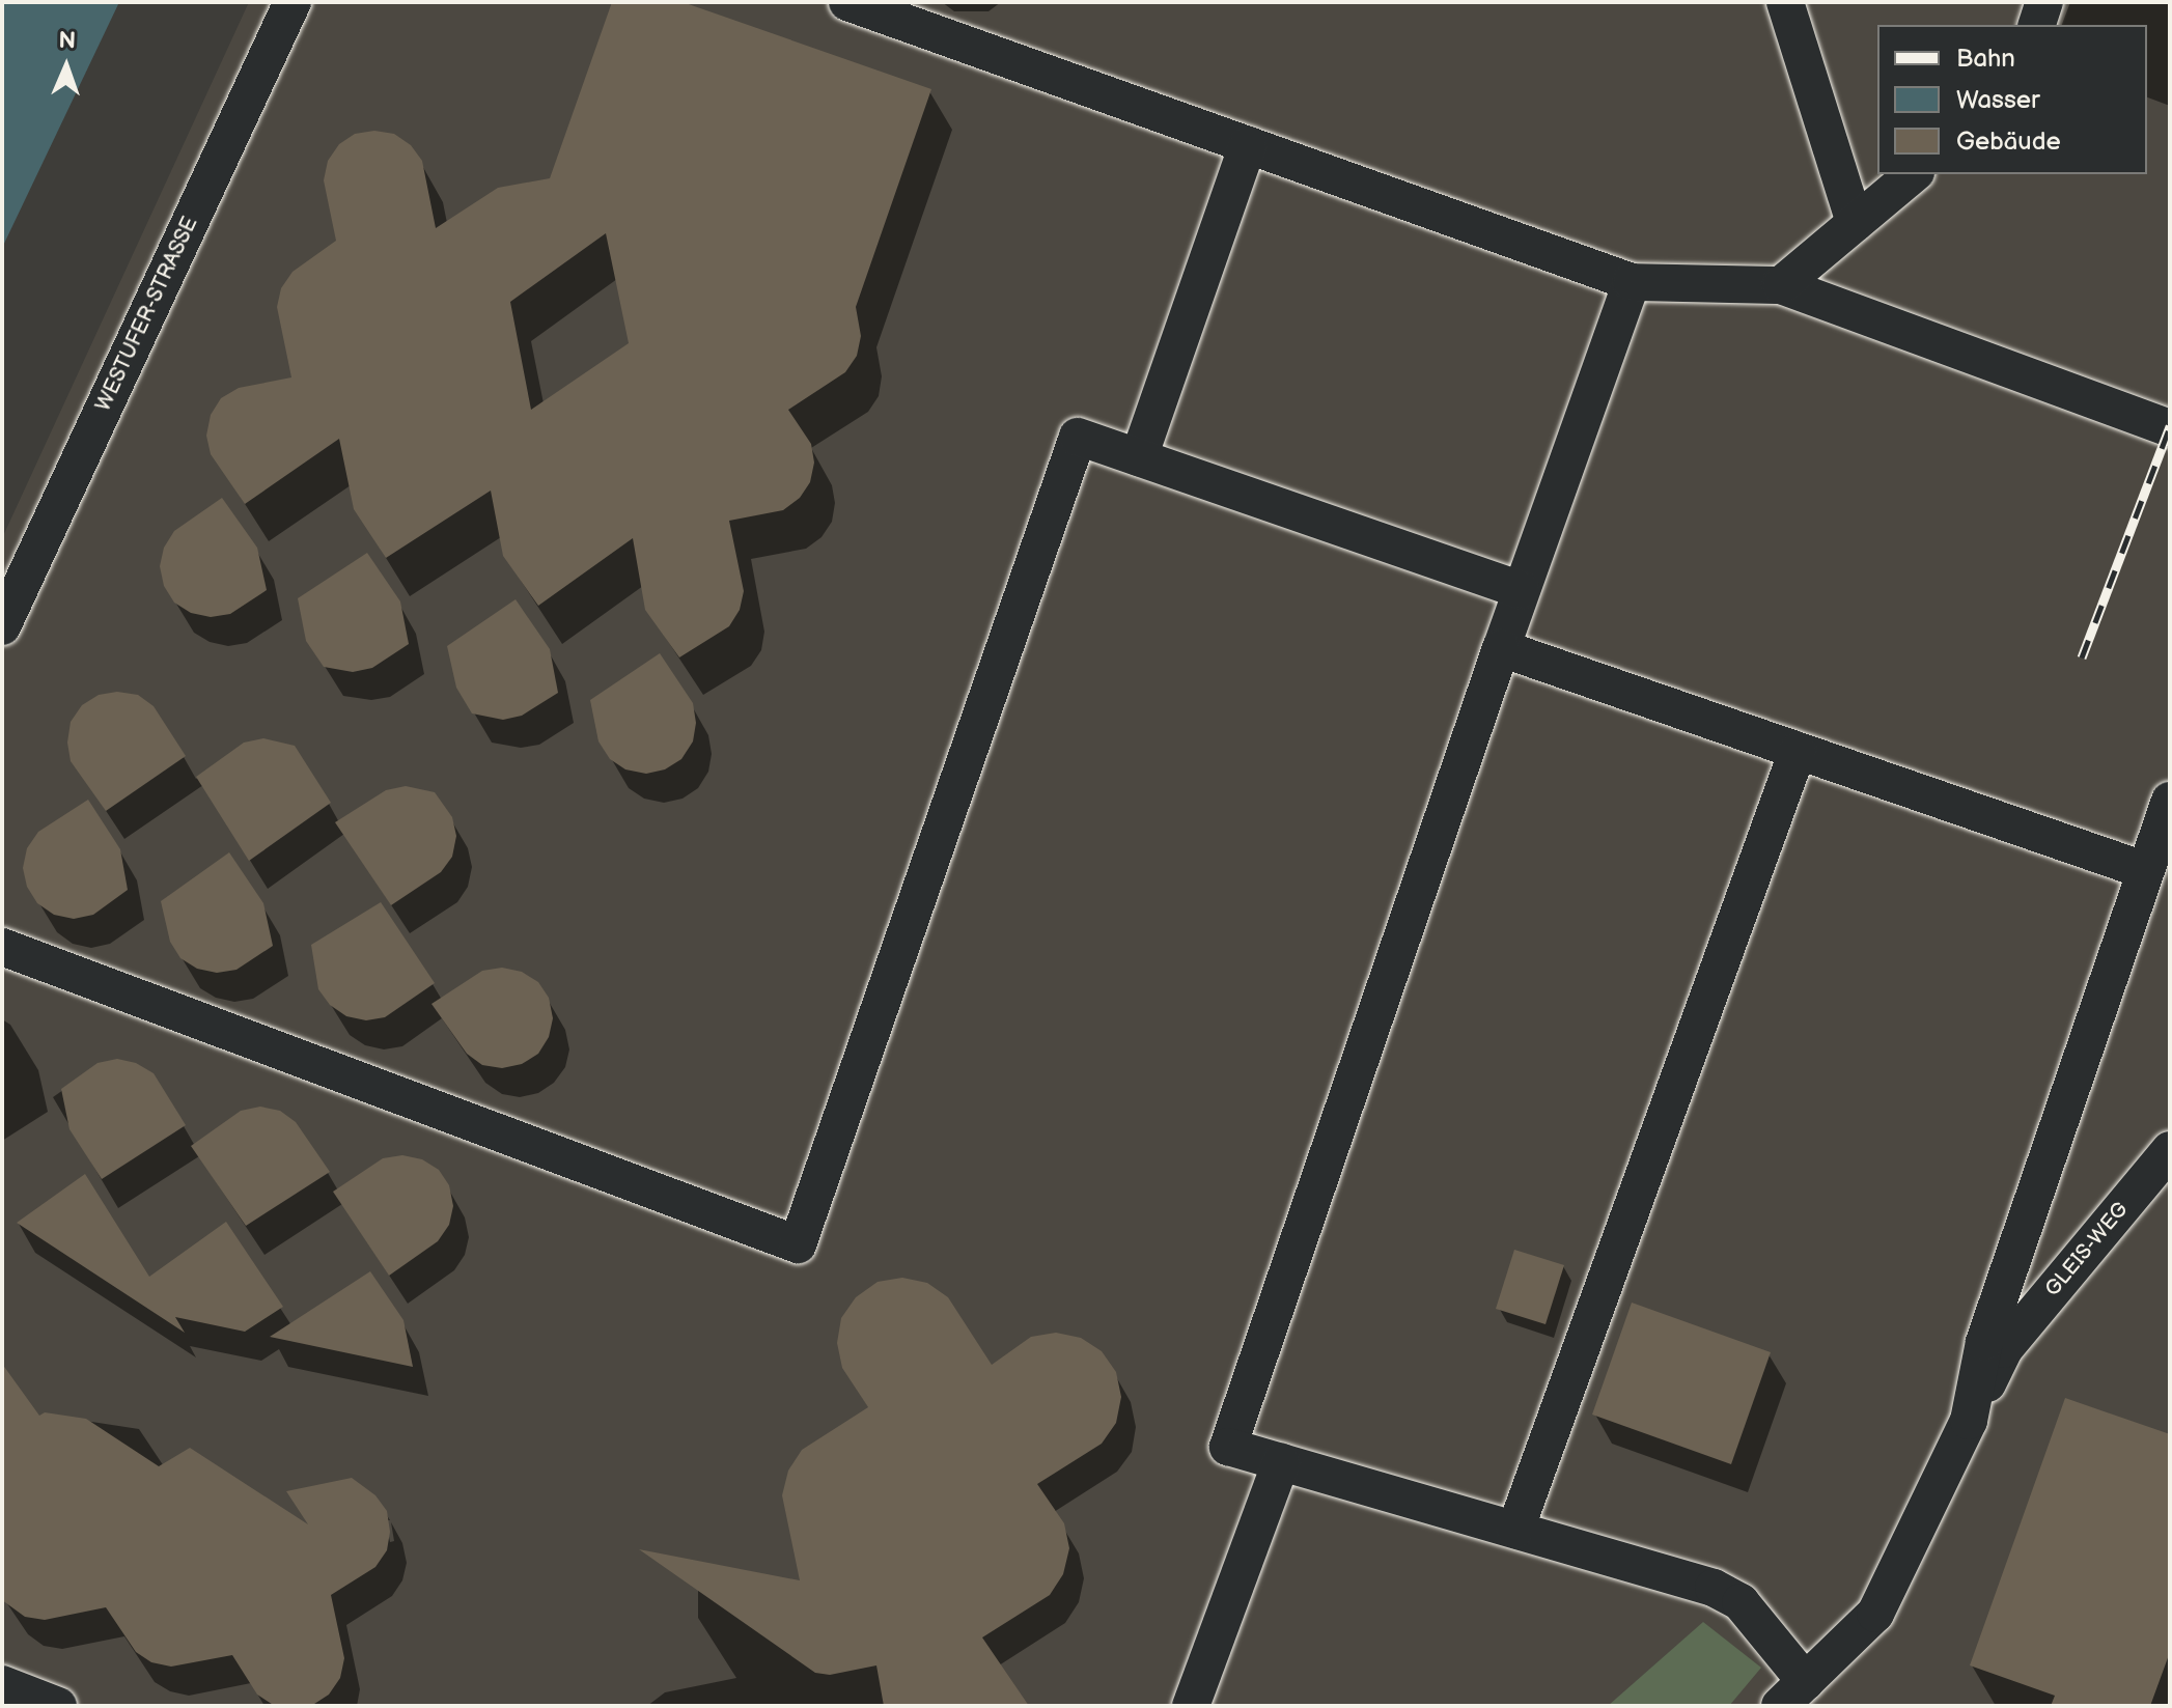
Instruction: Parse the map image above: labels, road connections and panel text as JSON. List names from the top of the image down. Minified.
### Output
{"streets":{"lane":["WESTUFER-STRASSE","GLEIS-WEG"]},"legend":["Bahn","Wasser","Gebäude"],"north":"top"}
